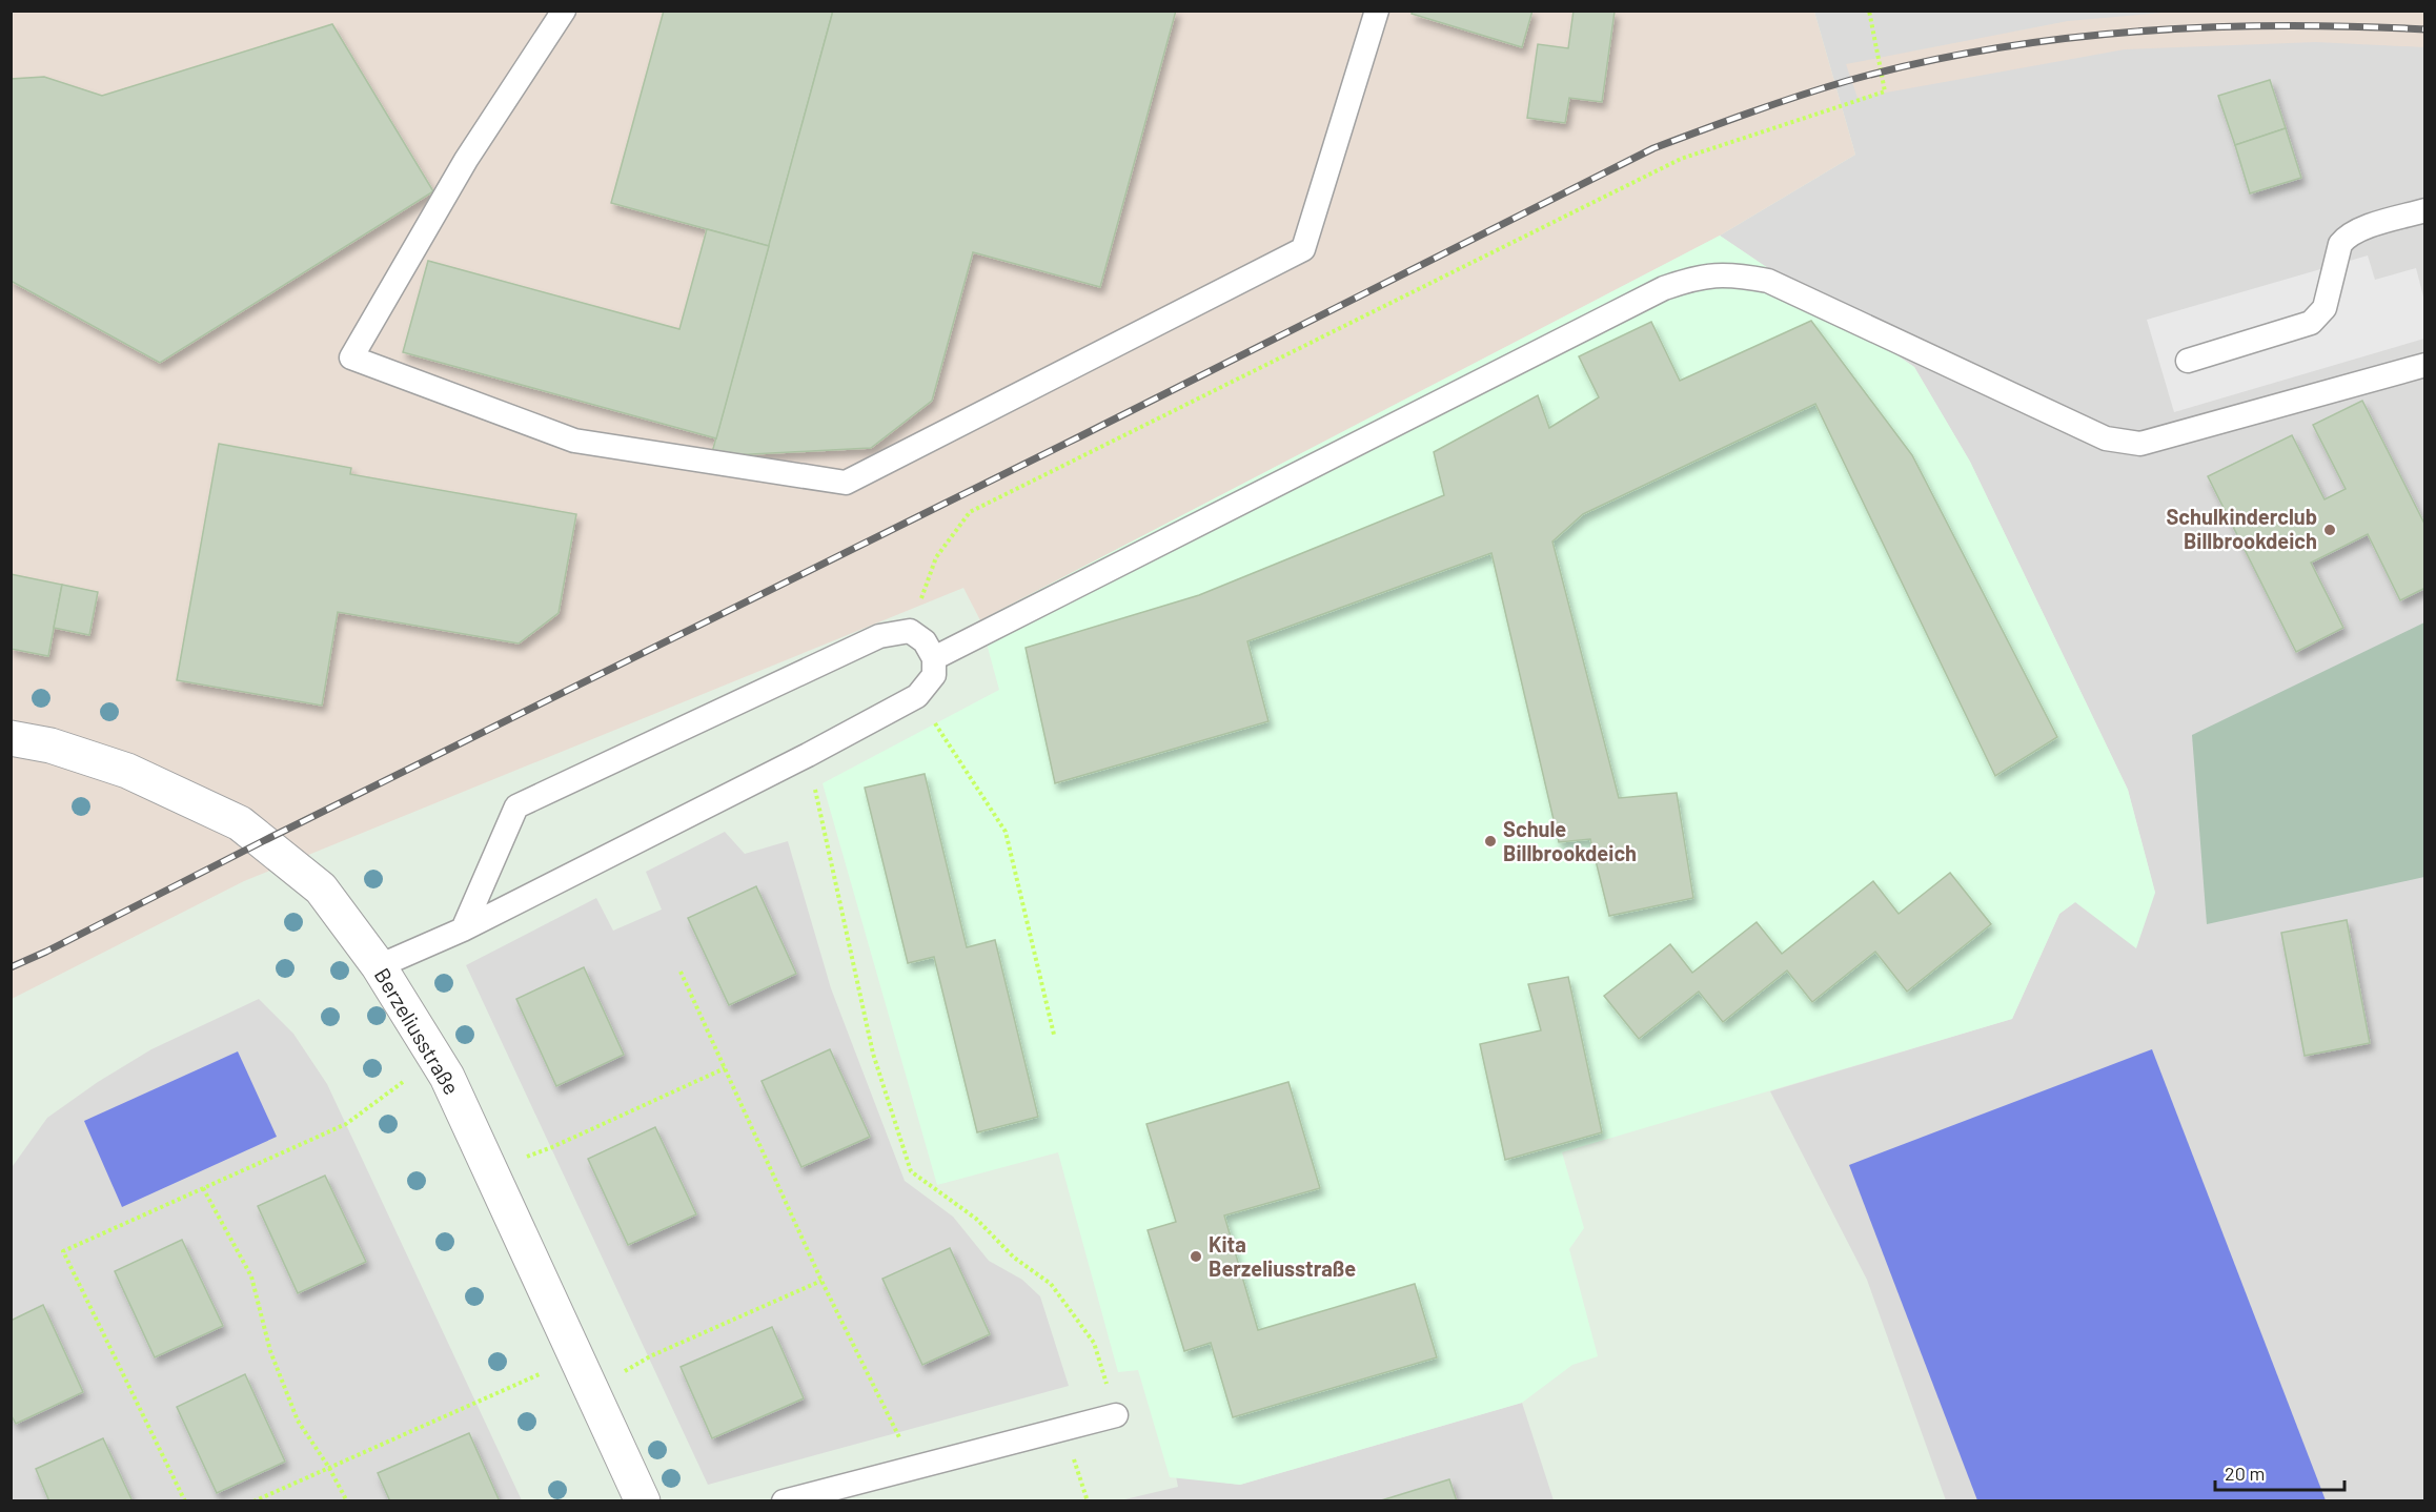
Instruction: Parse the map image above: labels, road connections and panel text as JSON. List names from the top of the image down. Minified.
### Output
{"streets":{"street":["Berzeliusstraße"]},"places":["Schulkinderclub Billbrookdeich","Schule Billbrookdeich","Kita Berzeliusstraße"],"scale_bar":"20 m"}
